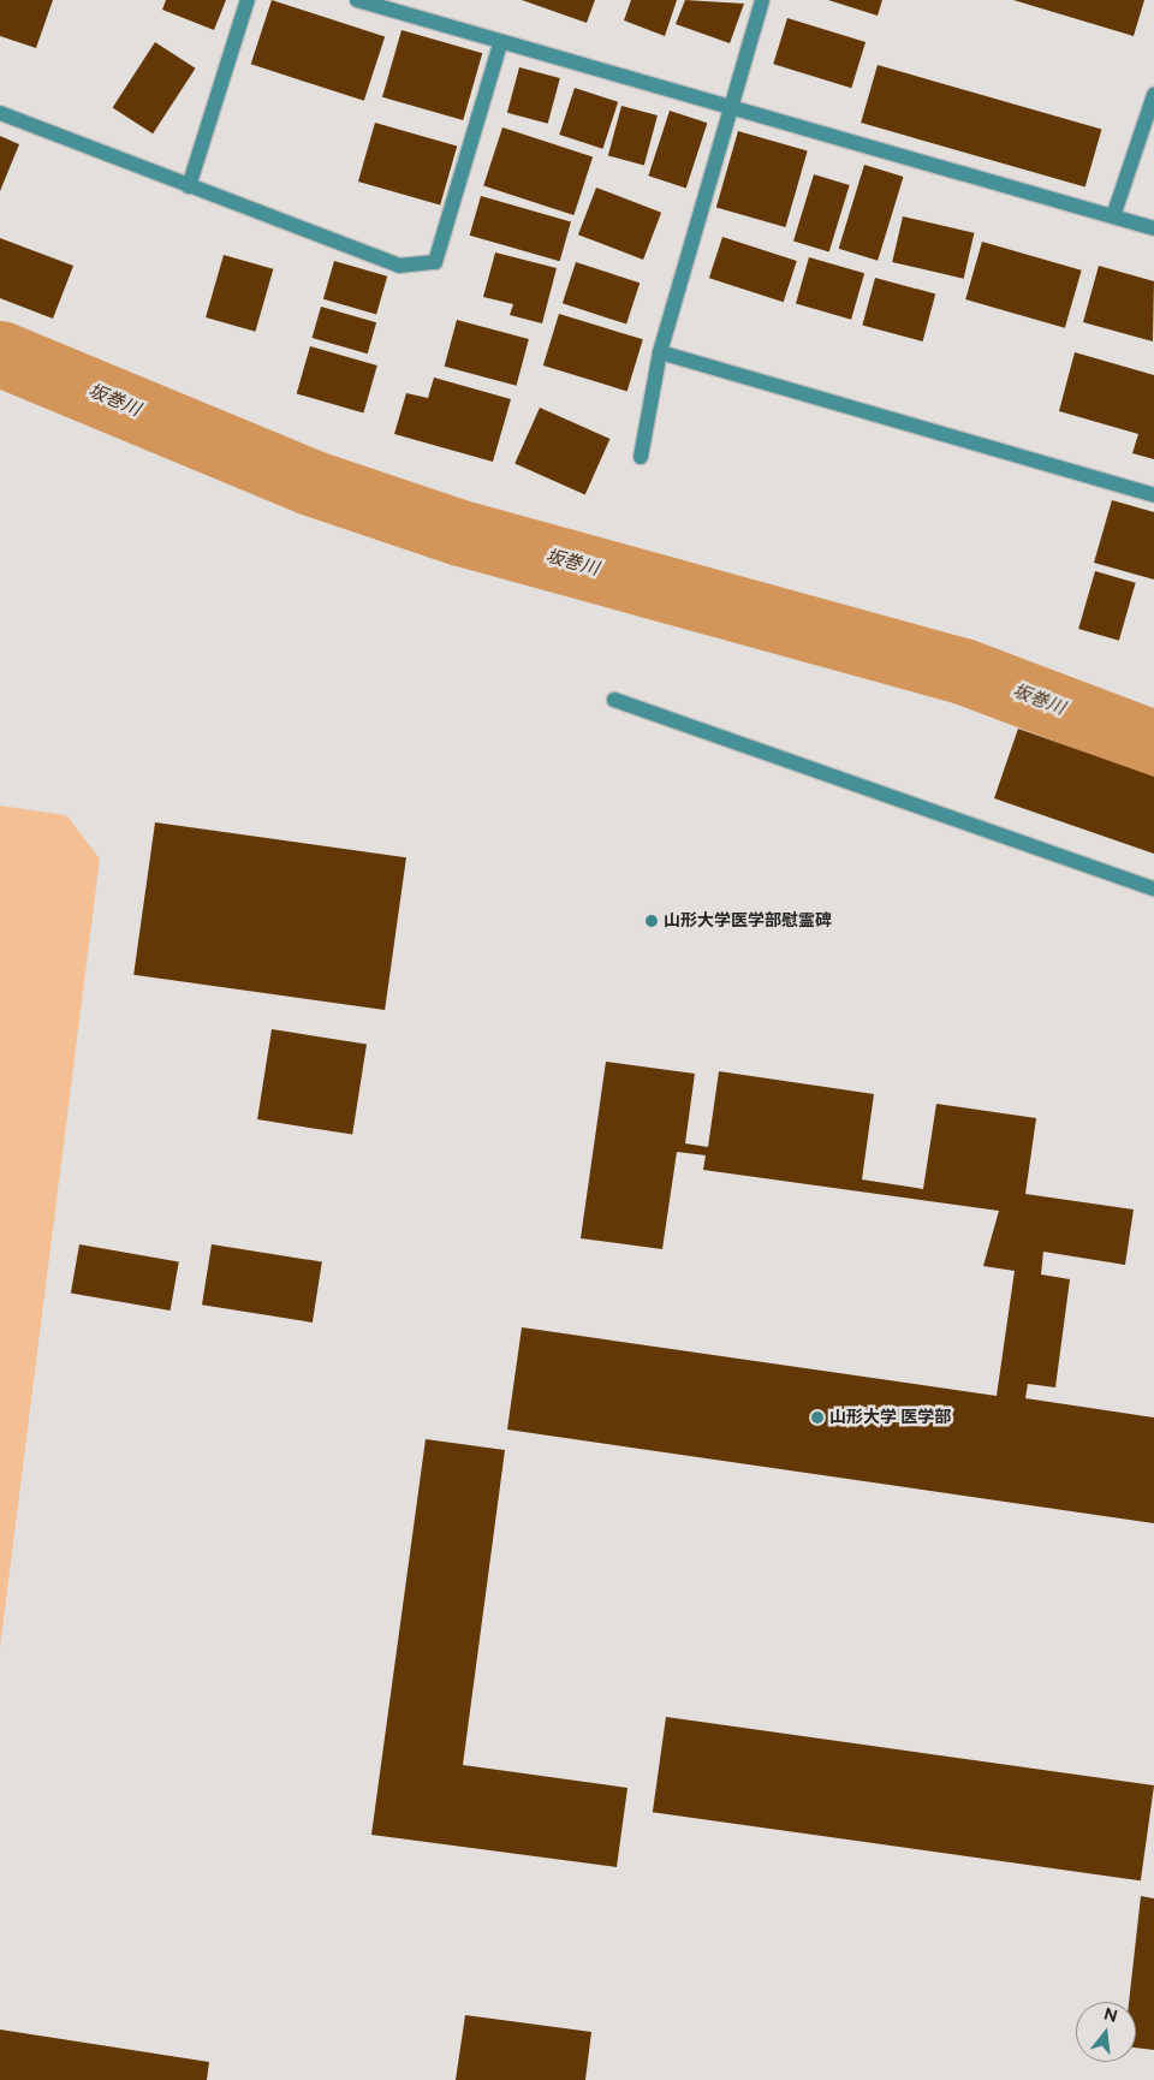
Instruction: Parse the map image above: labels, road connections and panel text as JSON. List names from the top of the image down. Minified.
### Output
{"water":["坂巻川"],"places":["山形大学医学部慰霊碑","山形大学 医学部"],"north":"top"}
